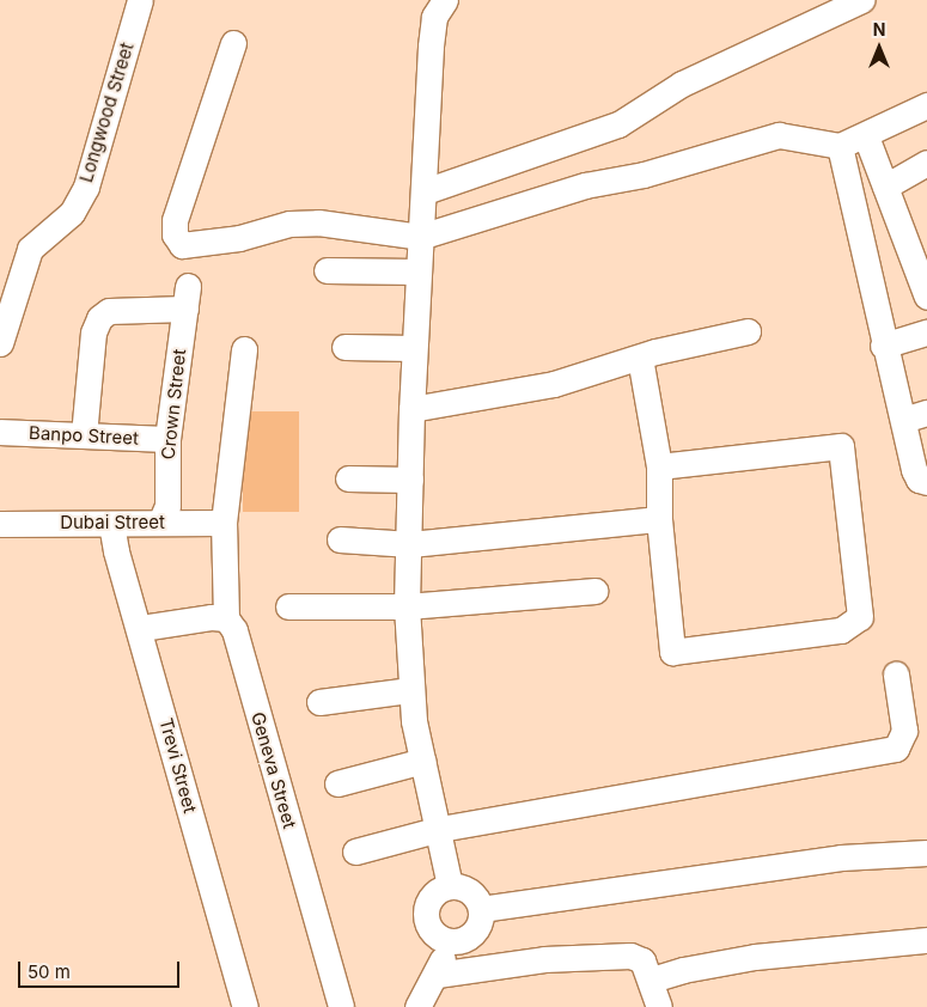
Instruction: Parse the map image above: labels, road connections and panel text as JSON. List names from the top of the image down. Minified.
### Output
{"streets":{"street":["Longwood Street","Crown Street","Banpo Street","Dubai Street","Trevi Street","Geneva Street"]},"crossings":[["Crown Street","Banpo Street"],["Crown Street","Dubai Street"],["Dubai Street","Trevi Street"]],"scale_bar":"50 m","north":"top"}
